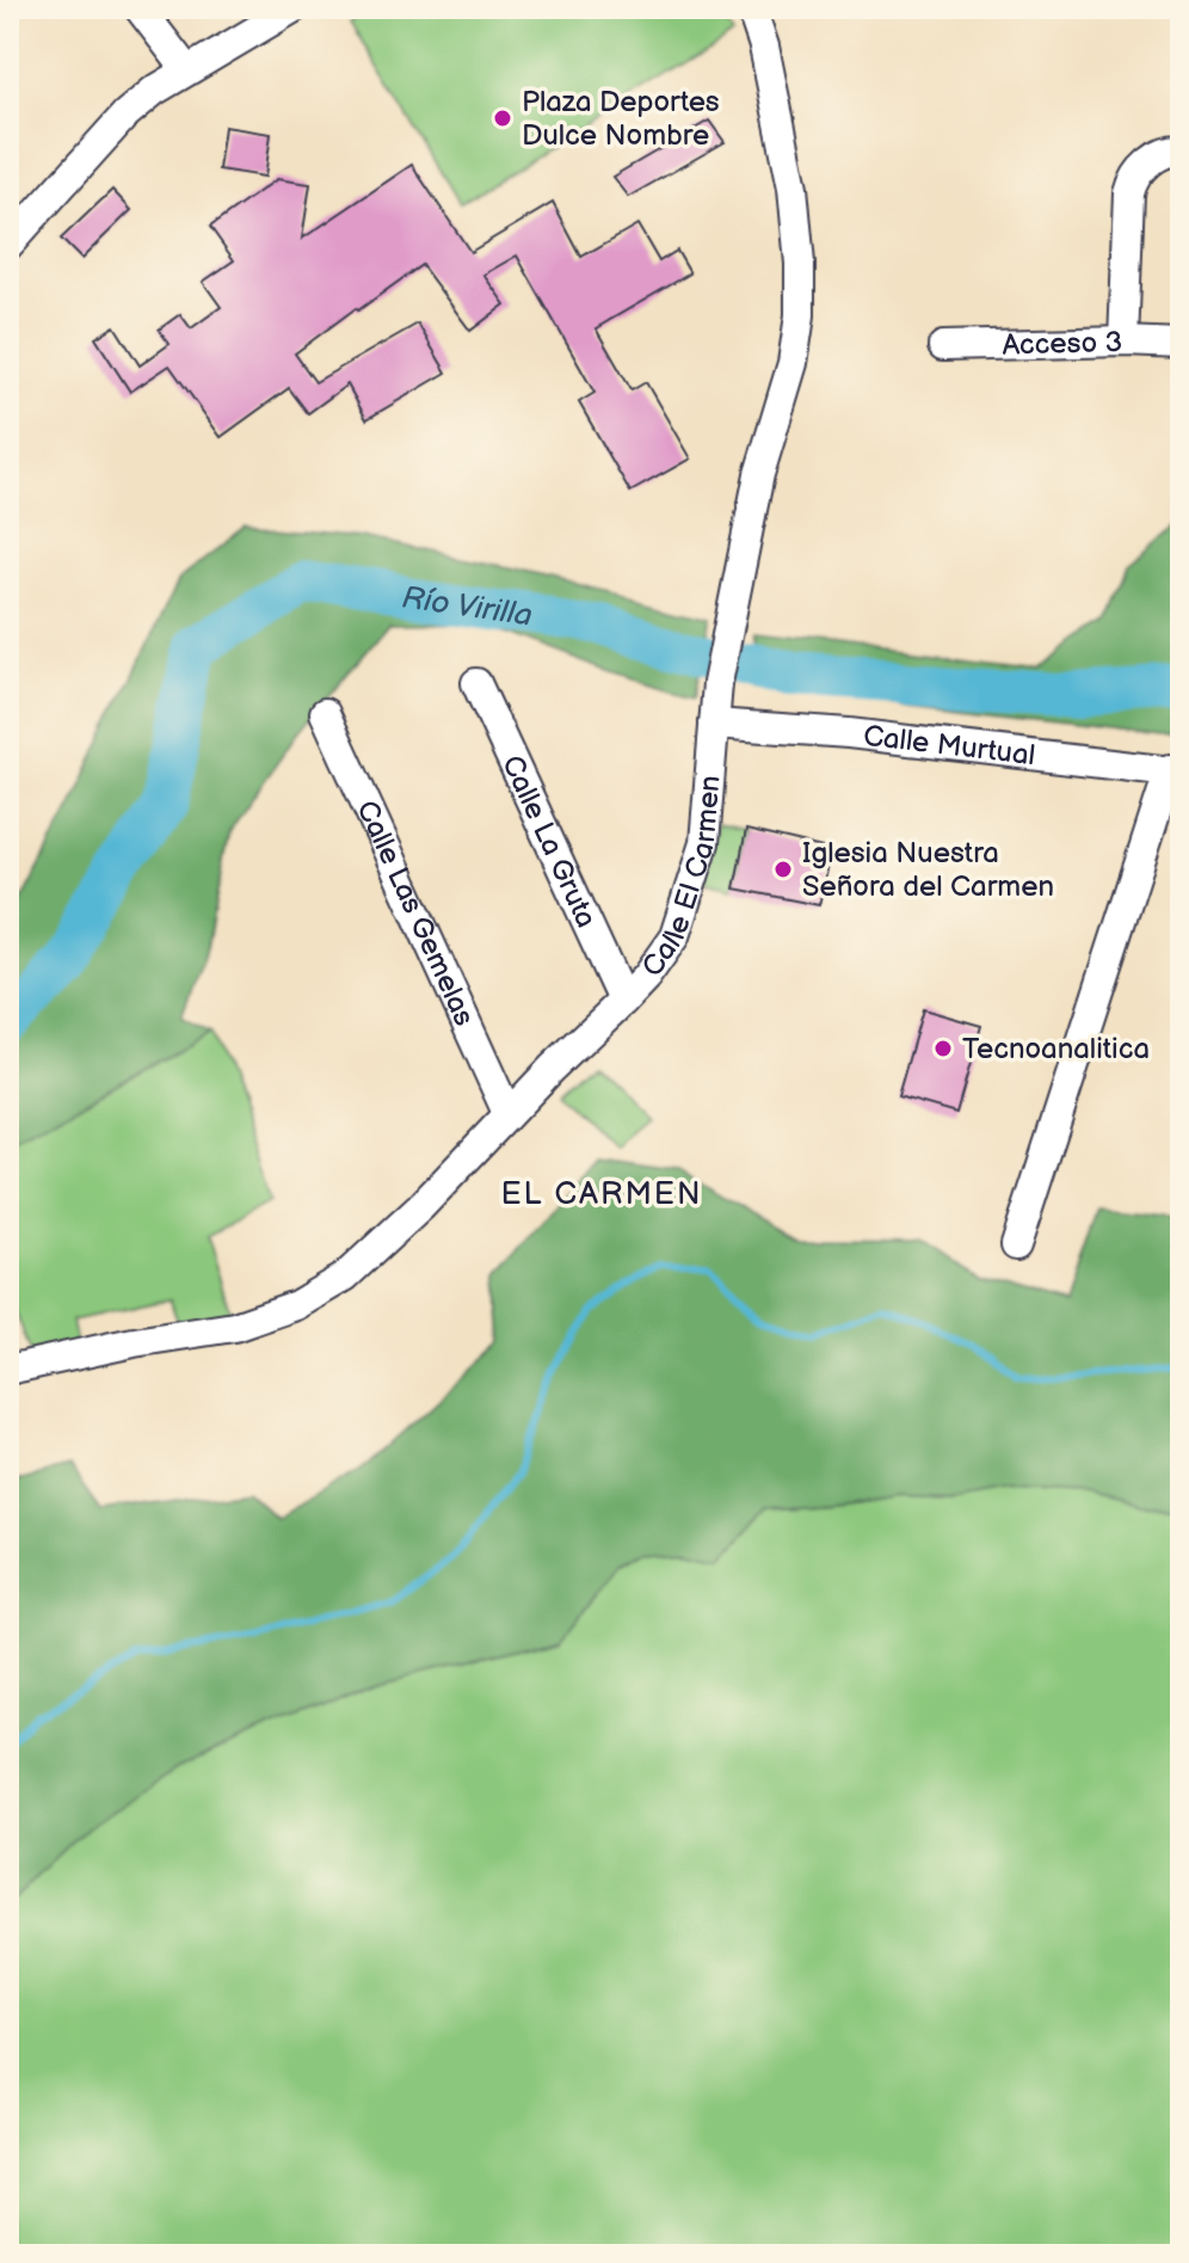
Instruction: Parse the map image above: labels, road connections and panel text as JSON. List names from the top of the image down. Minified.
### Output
{"streets":{"street":["Acceso 3","Calle Murtual","Calle La Gruta","Calle El Carmen","Calle Las Gemelas"]},"crossings":[["Calle Murtual","Calle El Carmen"],["Calle La Gruta","Calle El Carmen"],["Calle El Carmen","Calle Las Gemelas"]],"districts":["EL CARMEN"],"water":["Río Virilla"],"places":["Plaza Deportes Dulce Nombre","Iglesia Nuestra Señora del Carmen","Tecnoanalitica"]}
